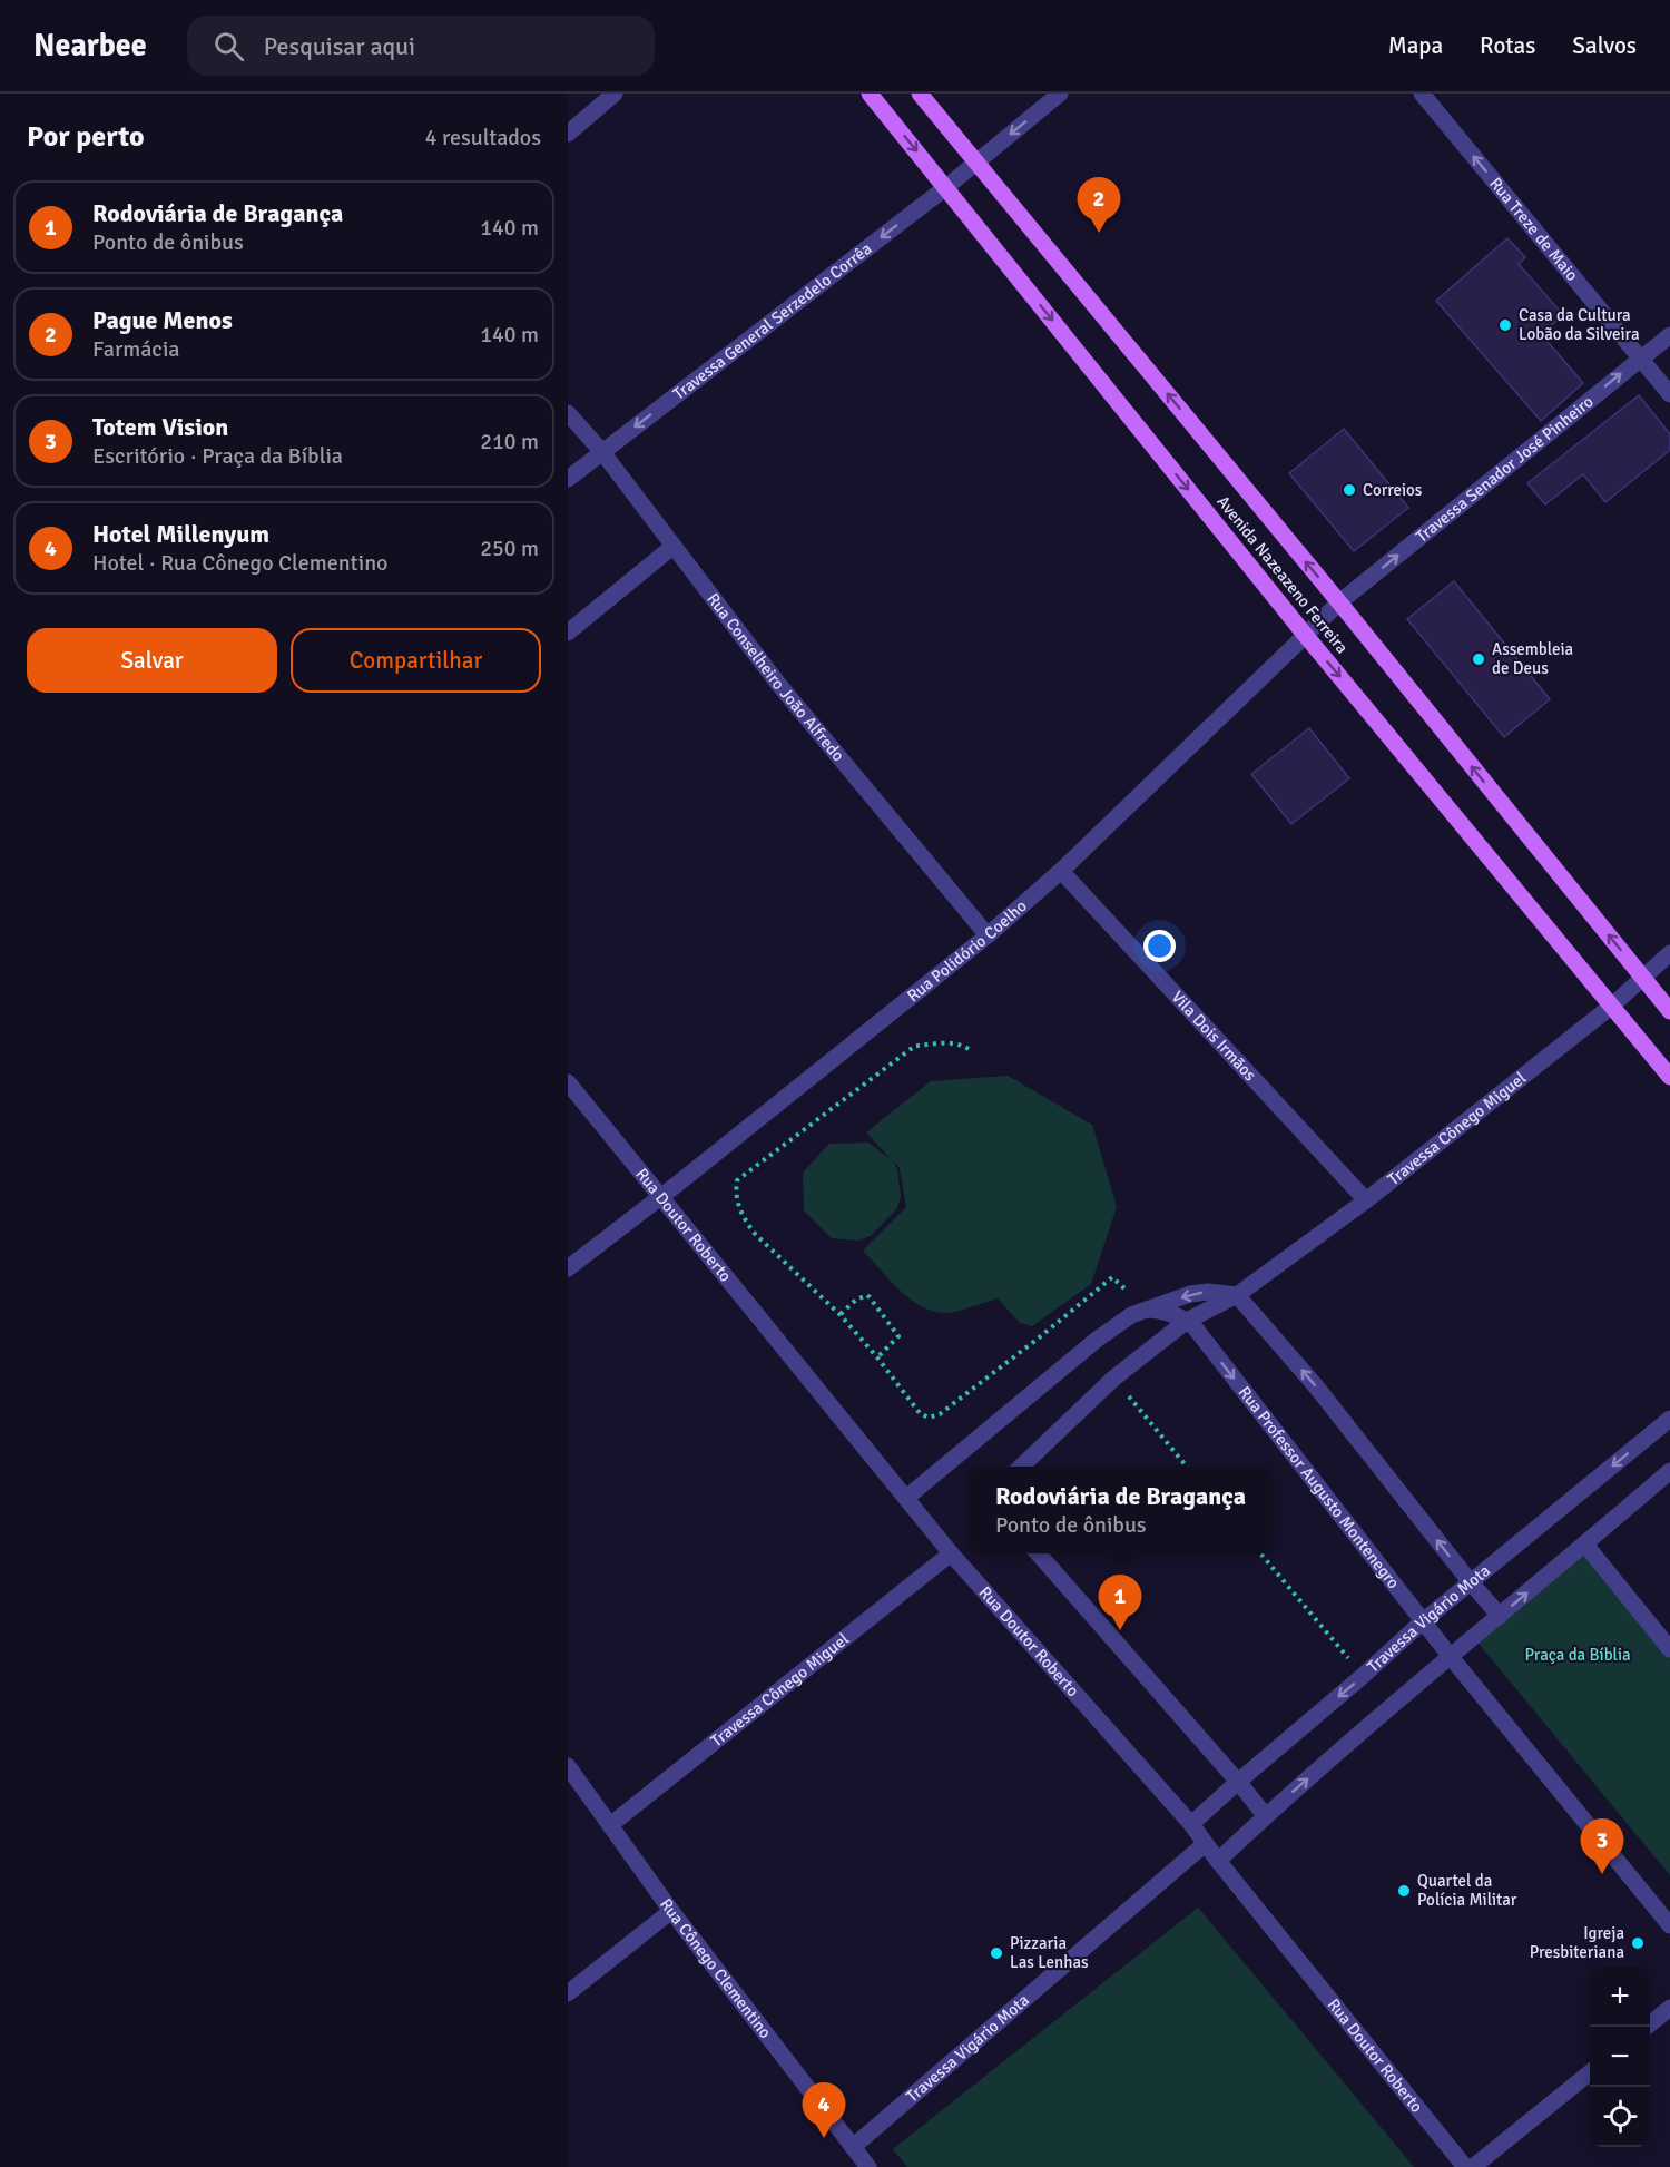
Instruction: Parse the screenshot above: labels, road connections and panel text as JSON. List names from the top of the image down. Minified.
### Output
{"streets":{"main road":["Avenida Nazeazeno Ferreira"],"street":["Rua Treze de Maio","Travessa General Serzedelo Corrêa","Travessa Senador José Pinheiro","Rua Conselheiro João Alfredo","Rua Polidório Coelho","Vila Dois Irmãos","Travessa Cônego Miguel","Rua Doutor Roberto","Rua Professor Augusto Montenegro","Travessa Vigário Mota","Rua Cônego Clementino"]},"crossings":[["Rua Treze de Maio","Travessa Senador José Pinheiro"],["Travessa General Serzedelo Corrêa","Avenida Nazeazeno Ferreira"],["Travessa General Serzedelo Corrêa","Rua Conselheiro João Alfredo"],["Travessa Senador José Pinheiro","Avenida Nazeazeno Ferreira"],["Travessa Senador José Pinheiro","Rua Polidório Coelho"],["Avenida Nazeazeno Ferreira","Rua Polidório Coelho"],["Avenida Nazeazeno Ferreira","Travessa Cônego Miguel"],["Rua Conselheiro João Alfredo","Rua Polidório Coelho"],["Rua Polidório Coelho","Vila Dois Irmãos"],["Rua Polidório Coelho","Rua Doutor Roberto"],["Vila Dois Irmãos","Travessa Cônego Miguel"],["Travessa Cônego Miguel","Rua Doutor Roberto"],["Travessa Cônego Miguel","Rua Professor Augusto Montenegro"],["Travessa Cônego Miguel","Rua Cônego Clementino"],["Rua Doutor Roberto","Travessa Vigário Mota"],["Rua Professor Augusto Montenegro","Travessa Vigário Mota"],["Travessa Vigário Mota","Rua Cônego Clementino"]],"one_way":["Rua Treze de Maio","Travessa General Serzedelo Corrêa","Travessa Senador José Pinheiro"],"parks":["Praça da Bíblia"],"places":["Casa da Cultura Lobão da Silveira","Correios","Assembleia de Deus","Quartel da Polícia Militar","Igreja Presbiteriana","Pizzaria Las Lenhas"],"page":{"header":"Nearbee","search":"Pesquisar aqui","nav":["Mapa","Rotas","Salvos"],"heading":["Por perto","4 resultados"],"pins":["2","1","3","4"],"list":[{"mark":"1","name":"Rodoviária de Bragança","note":"Ponto de ônibus","value":"140 m"},{"mark":"2","name":"Pague Menos","note":"Farmácia","value":"140 m"},{"mark":"3","name":"Totem Vision","note":"Escritório · Praça da Bíblia","value":"210 m"},{"mark":"4","name":"Hotel Millenyum","note":"Hotel · Rua Cônego Clementino","value":"250 m"}],"buttons":["Salvar","Compartilhar"],"popup":["Rodoviária de Bragança","Ponto de ônibus"],"map_buttons":["+","−"]}}
